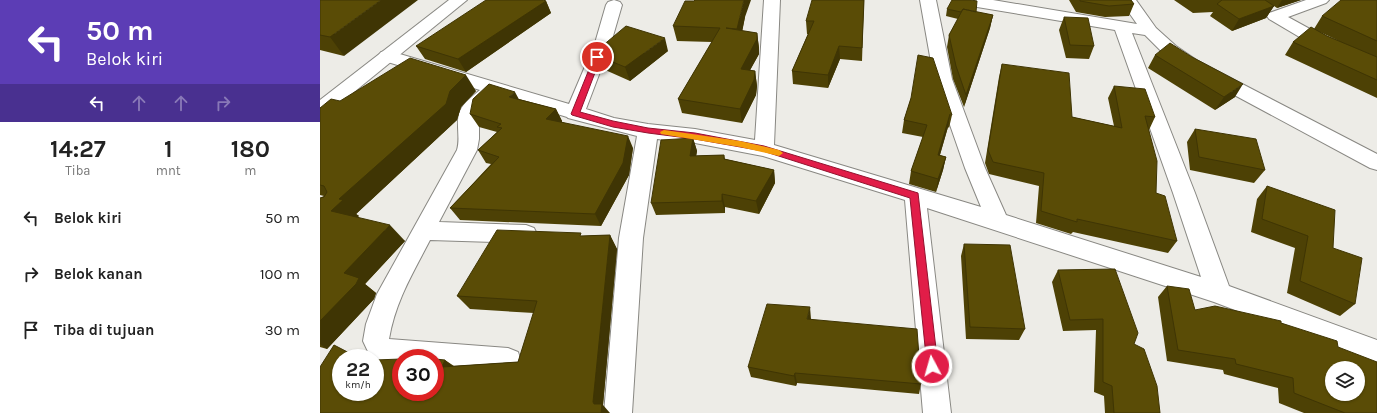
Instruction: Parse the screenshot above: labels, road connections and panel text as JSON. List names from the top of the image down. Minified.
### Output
{"page":{"turn":["50 m","Belok kiri"],"eta":["14:27","Tiba","1","mnt","180","m"],"list":[{"name":"Belok kiri","value":"50 m"},{"name":"Belok kanan","value":"100 m"},{"name":"Tiba di tujuan","value":"30 m"}],"speed":"22 km/h","limit":"30"}}
